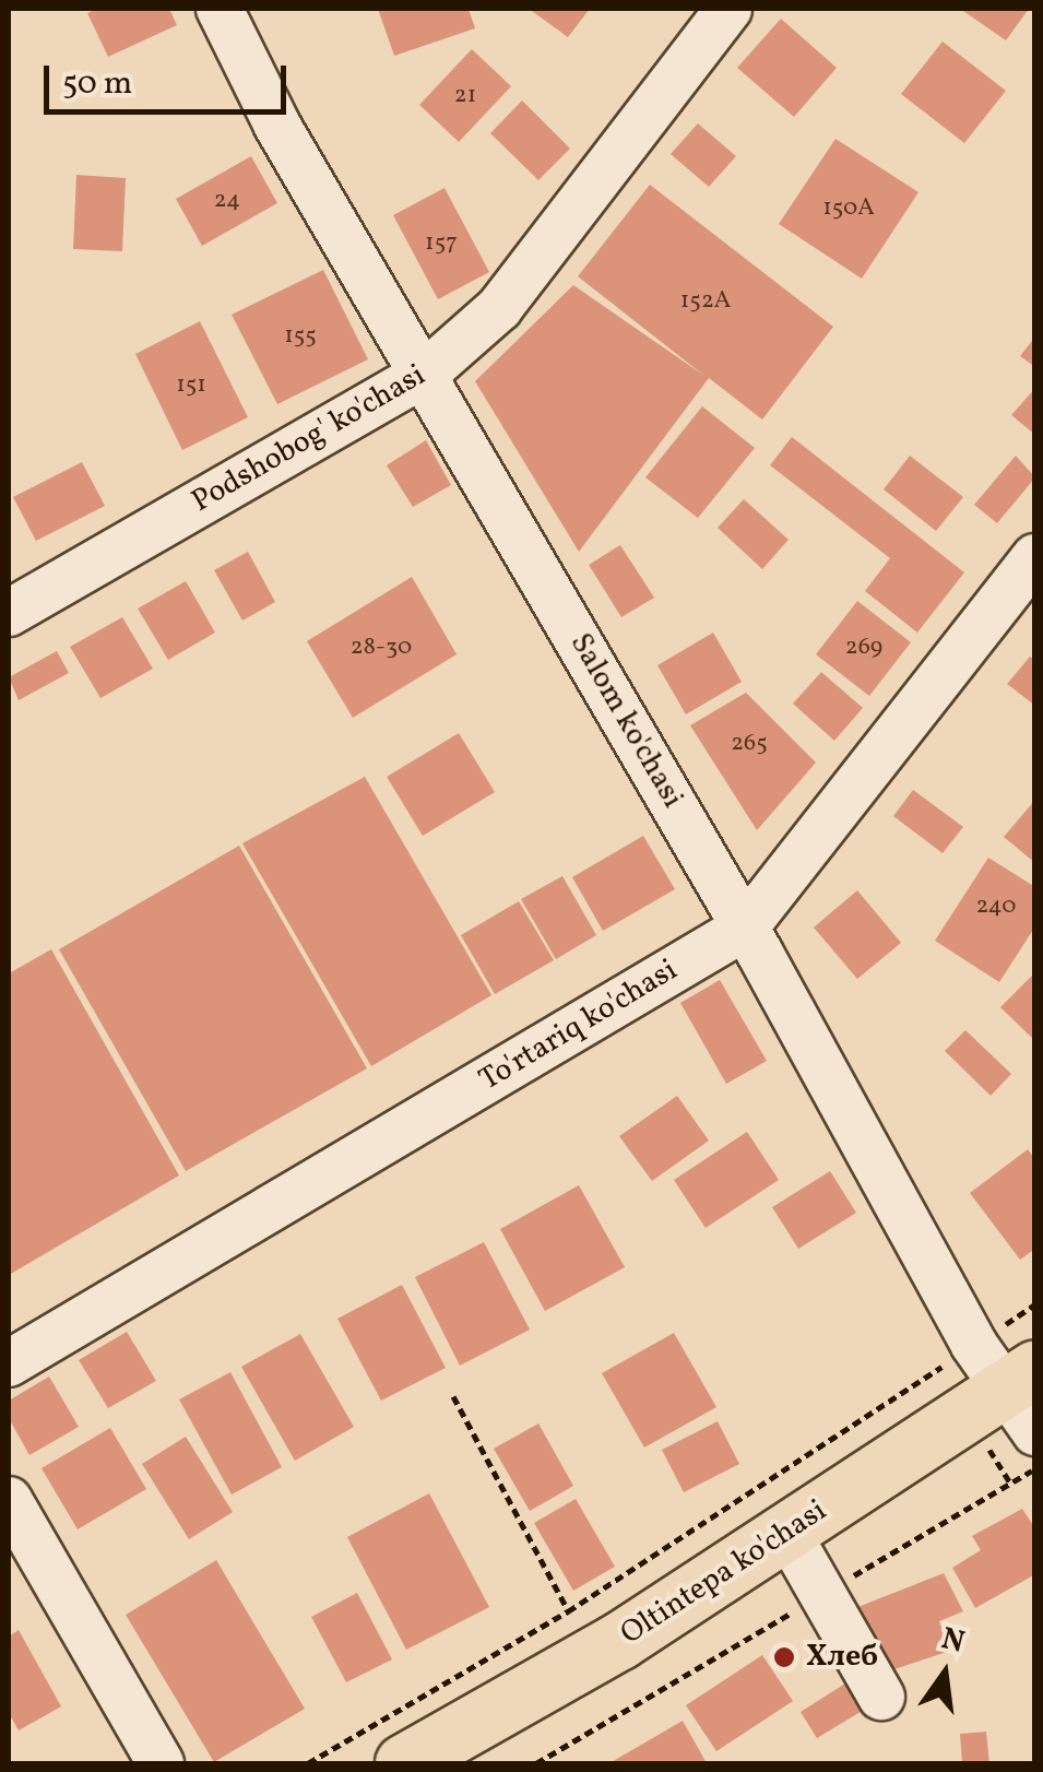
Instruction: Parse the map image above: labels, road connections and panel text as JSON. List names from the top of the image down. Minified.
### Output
{"streets":{"main road":["Oltintepa ko'chasi"],"street":["Podshobog' ko'chasi","Salom ko'chasi","To'rtariq ko'chasi"]},"crossings":[["Podshobog' ko'chasi","Salom ko'chasi"],["Salom ko'chasi","To'rtariq ko'chasi"],["Salom ko'chasi","Oltintepa ko'chasi"]],"places":["Хлеб"],"house_numbers":["21","24","150A","157","152A","155","151","28-30","269","265","240"],"scale_bar":"50 m","north":"top"}
